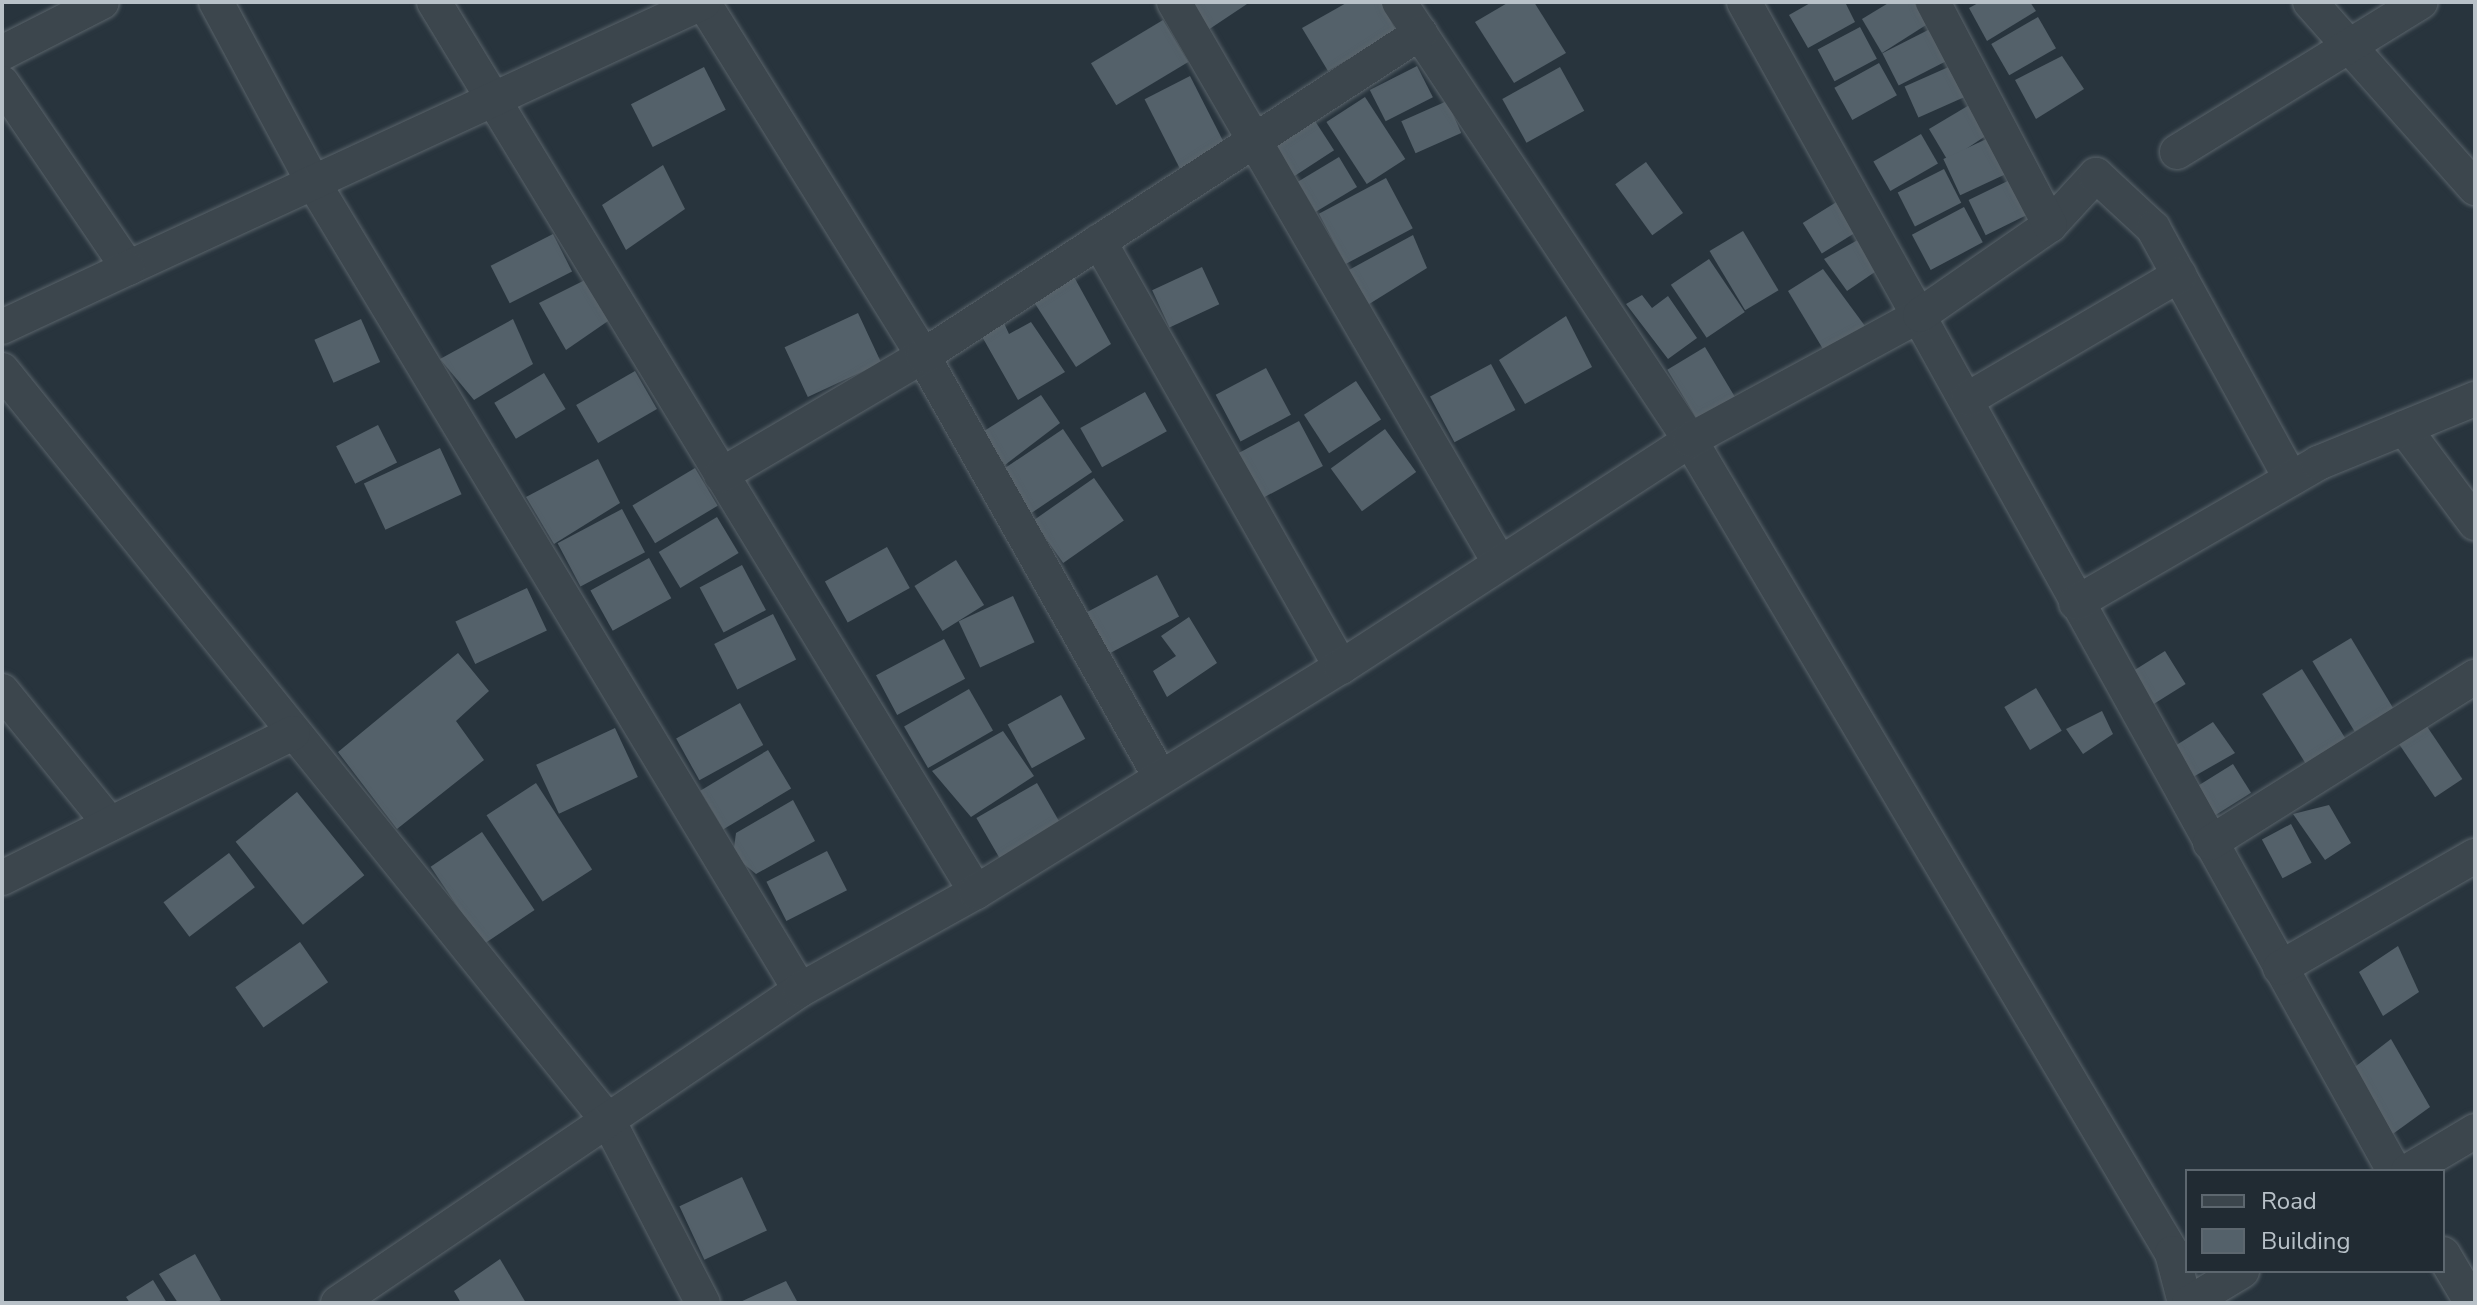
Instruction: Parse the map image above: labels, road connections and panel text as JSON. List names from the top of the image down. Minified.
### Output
{"legend":["Road","Building"]}
